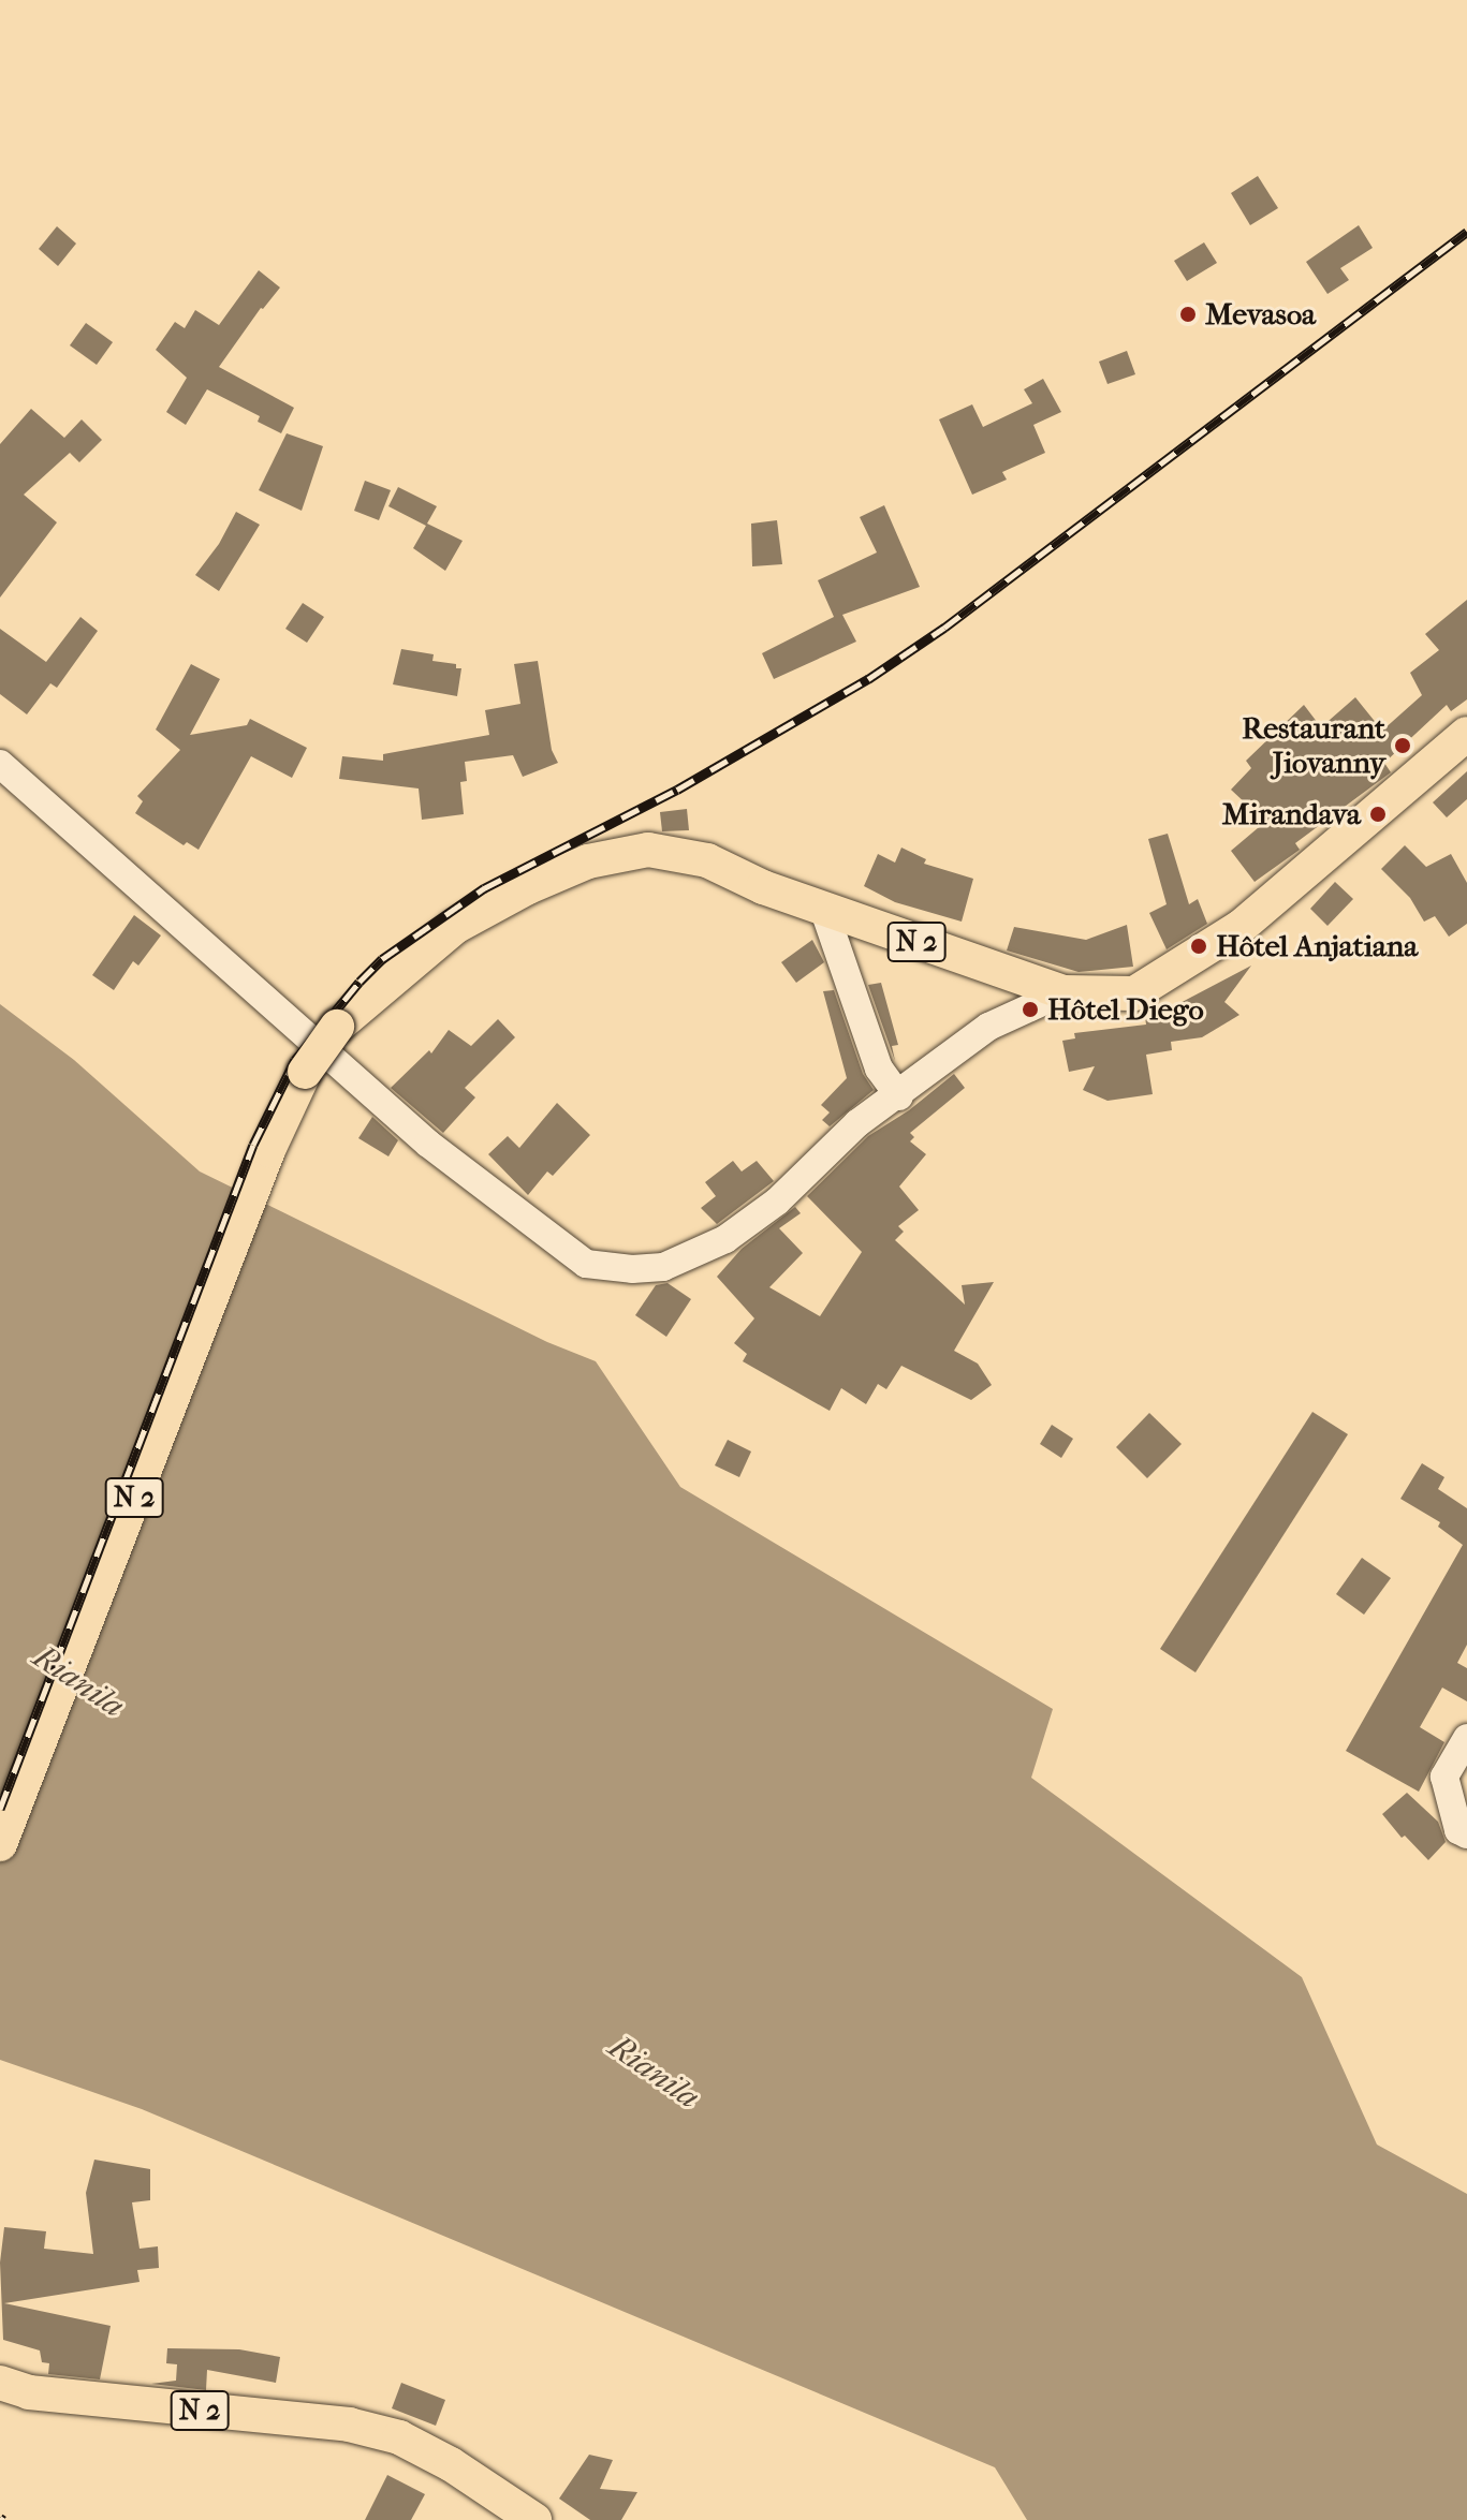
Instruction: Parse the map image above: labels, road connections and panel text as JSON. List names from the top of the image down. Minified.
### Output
{"streets":{"main road":["N 2"]},"water":["Rianila"],"places":["Mevasoa","Restaurant Jiovanny","Mirandava","Hôtel Anjatiana","Hôtel Diego"]}
